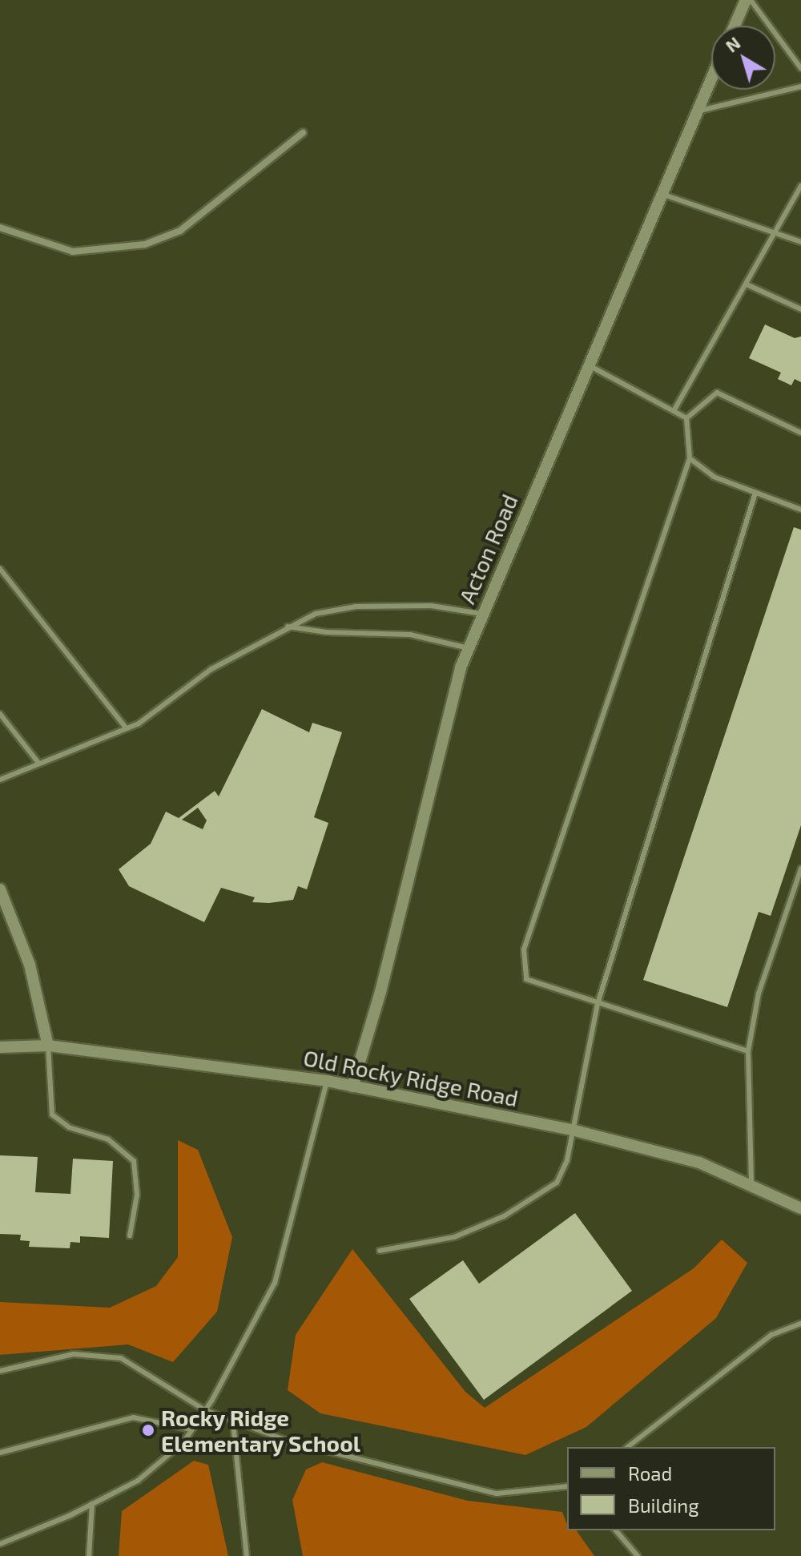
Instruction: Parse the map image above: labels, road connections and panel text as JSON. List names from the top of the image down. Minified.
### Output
{"streets":{"street":["Acton Road","Old Rocky Ridge Road"]},"crossings":[["Acton Road","Old Rocky Ridge Road"]],"places":["Rocky Ridge Elementary School"],"legend":["Road","Building"],"north":"top left"}
